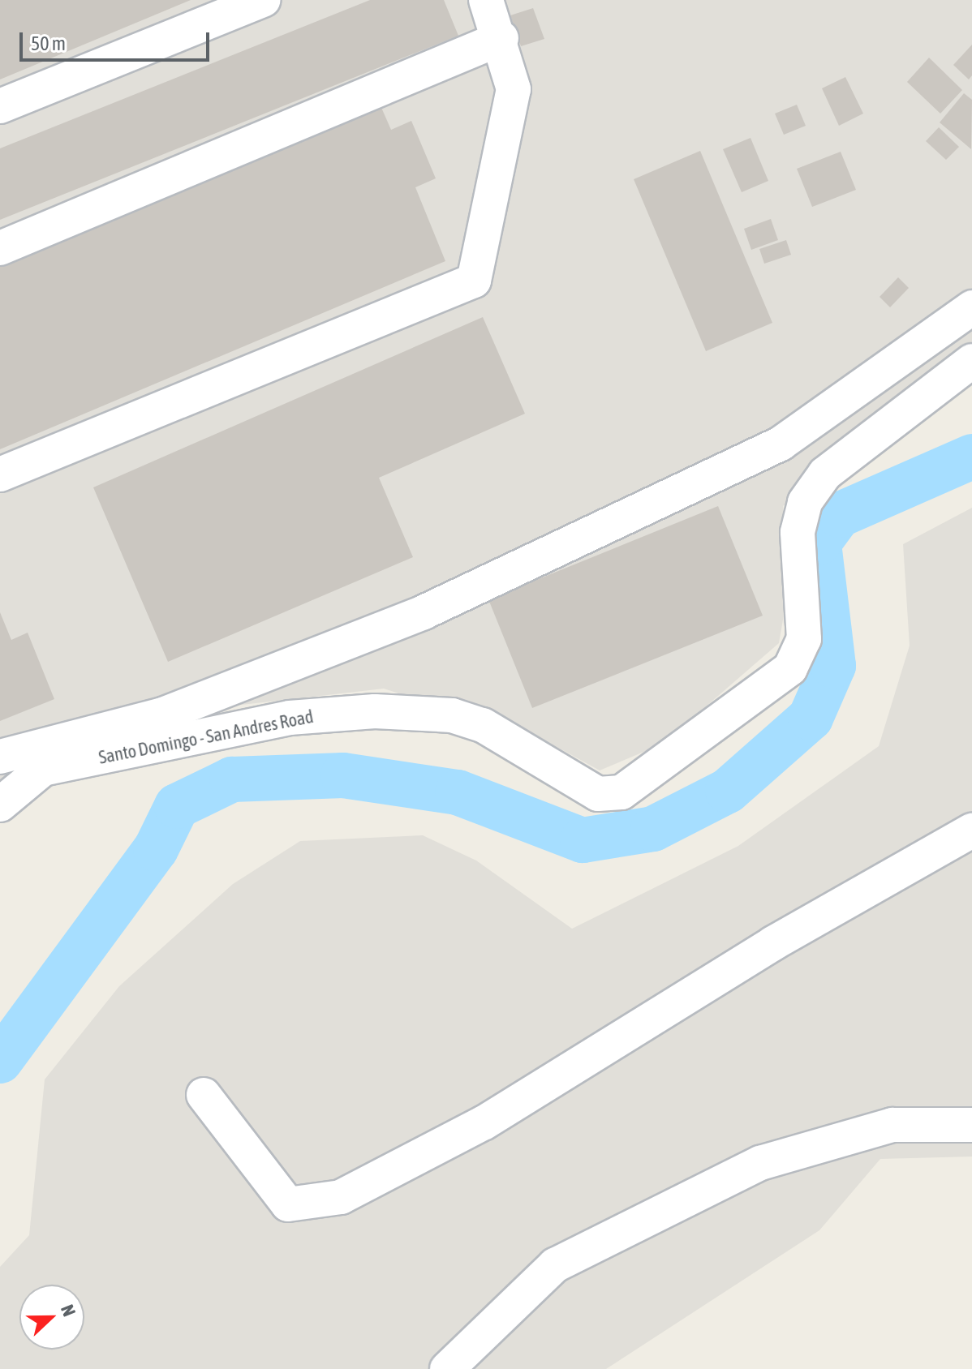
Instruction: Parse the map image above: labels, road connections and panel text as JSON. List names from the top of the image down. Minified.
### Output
{"streets":{"street":["Santo Domingo - San Andres Road"]},"scale_bar":"50 m","north":"right"}
